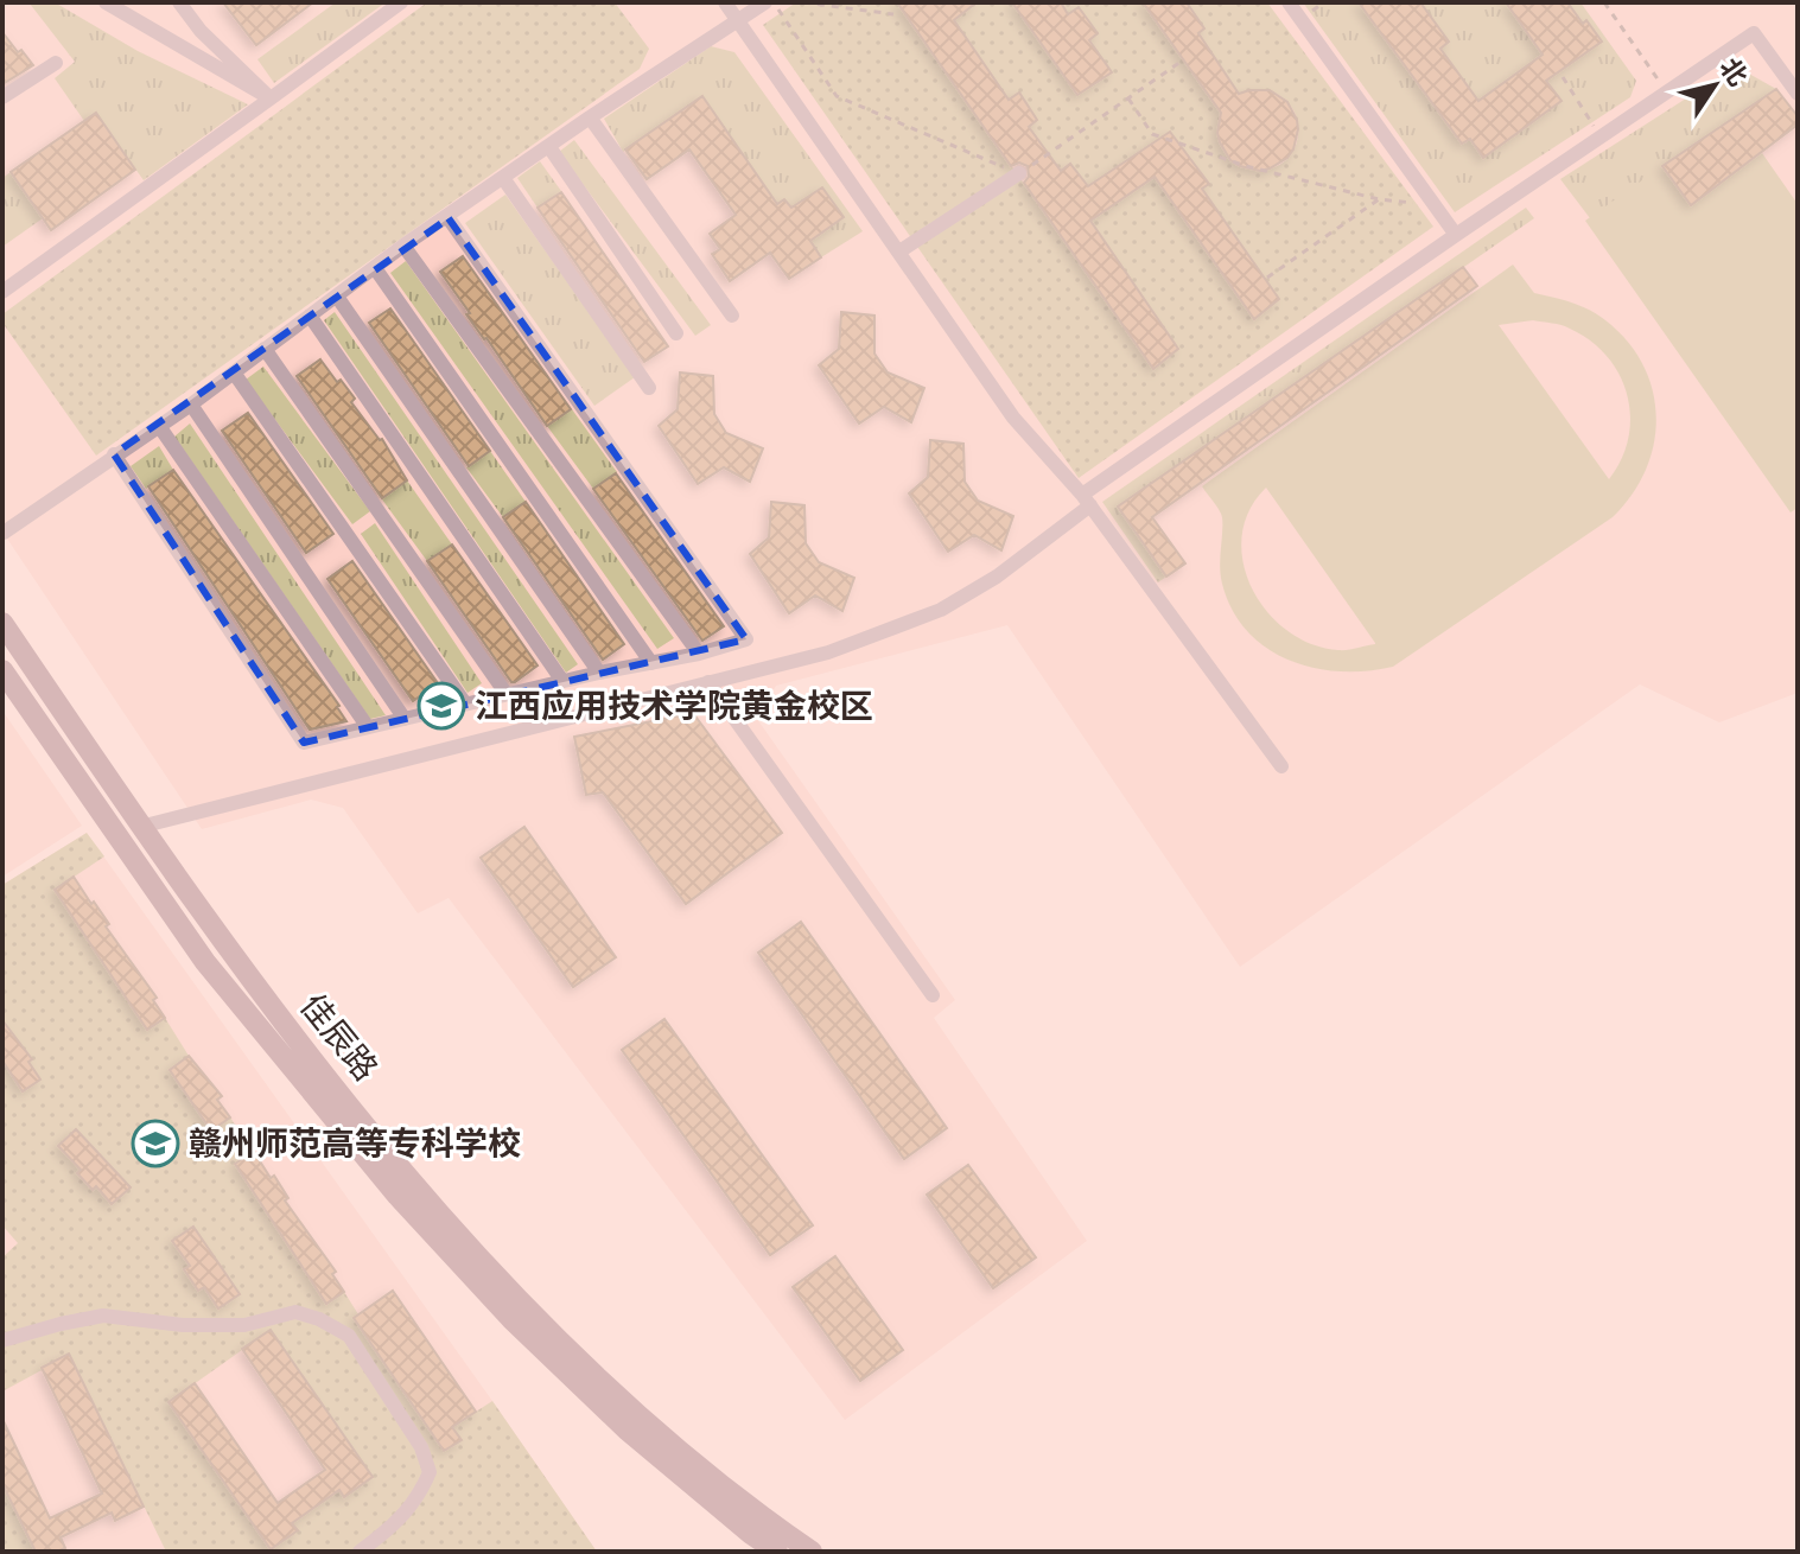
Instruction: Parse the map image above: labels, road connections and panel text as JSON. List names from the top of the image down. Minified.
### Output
{"streets":{"main road":["佳辰路"]},"places":{"school or university":["江西应用技术学院黄金校区","赣州师范高等专科学校"]},"north":"top right"}
